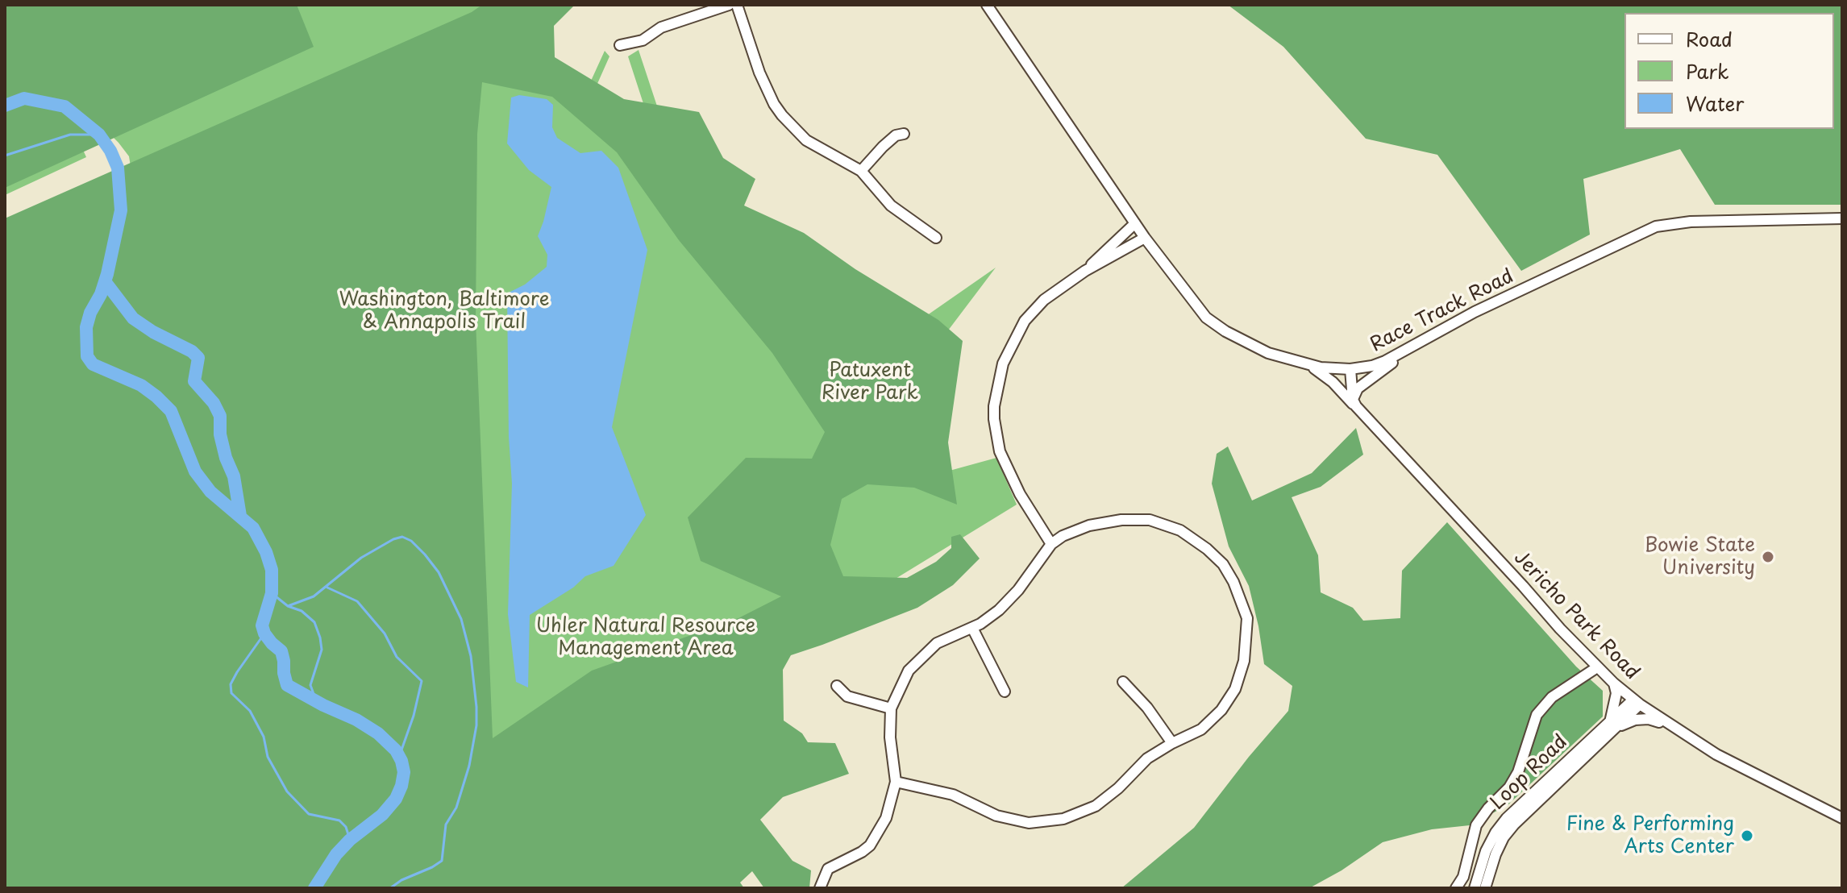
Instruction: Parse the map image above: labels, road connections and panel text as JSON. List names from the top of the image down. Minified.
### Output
{"streets":{"street":["Race Track Road","Jericho Park Road","Loop Road"]},"crossings":[["Race Track Road","Jericho Park Road"],["Jericho Park Road","Loop Road"]],"parks":["Washington, Baltimore & Annapolis Trail","Patuxent River Park","Uhler Natural Resource Management Area"],"places":["Bowie State University","Fine & Performing Arts Center"],"legend":["Road","Park","Water"]}
